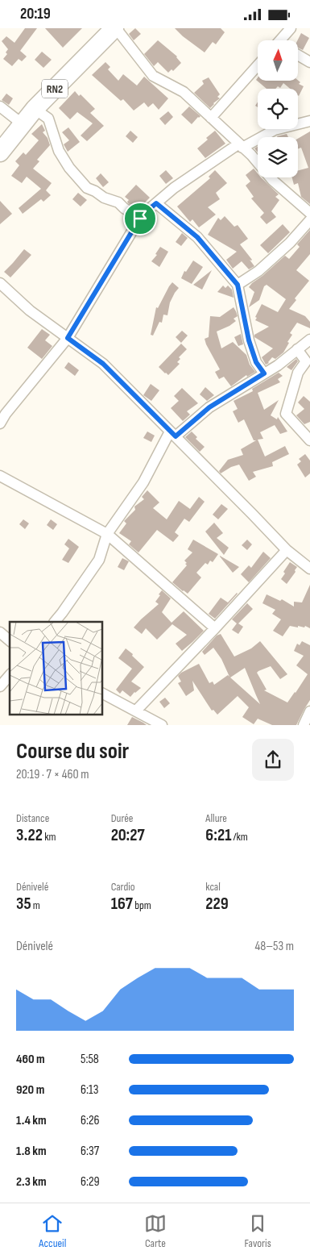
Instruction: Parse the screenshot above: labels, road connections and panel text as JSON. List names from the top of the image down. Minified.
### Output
{"streets":{"highway":["RN2"]},"north":"top","page":{"status":"20:19","heading":["Course du soir","20:19 · 7 × 460 m"],"stats":[["Distance","3.22 km"],["Durée","20:27"],["Allure","6:21 /km"],["Dénivelé","35 m"],["Cardio","167 bpm"],["kcal","229"]],"chart":["Dénivelé","48–53 m"],"list":[{"name":"460 m","note":"5:58"},{"name":"920 m","note":"6:13"},{"name":"1.4 km","note":"6:26"},{"name":"1.8 km","note":"6:37"},{"name":"2.3 km","note":"6:29"}],"tabs":["Accueil","Carte","Favoris"]}}
